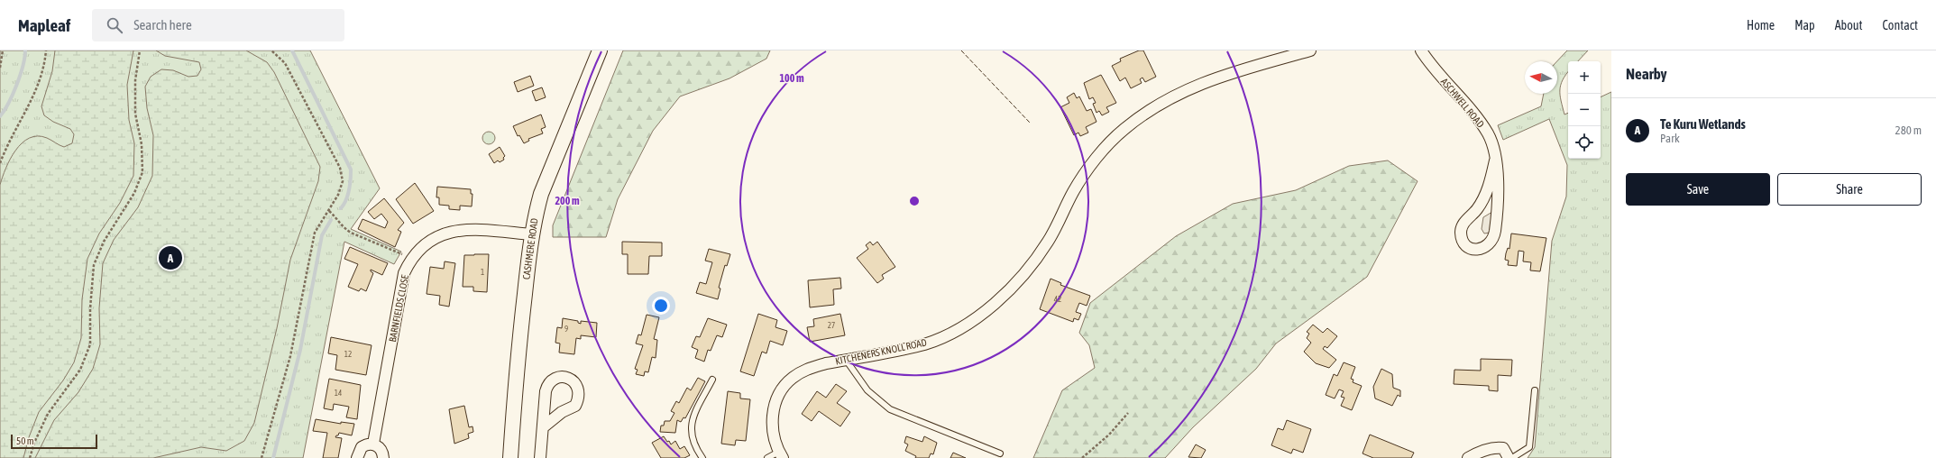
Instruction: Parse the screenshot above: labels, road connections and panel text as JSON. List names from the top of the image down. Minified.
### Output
{"streets":{"street":["ASCHWELL ROAD","CASHMERE ROAD","BARNFIELDS CLOSE","KITCHENERS KNOLL ROAD"]},"crossings":[["CASHMERE ROAD","BARNFIELDS CLOSE"]],"house_numbers":["1","42","27","9","12","14"],"scale_bar":"50 m","north":"left","page":{"header":"Mapleaf","search":"Search here","nav":["Home","Map","About","Contact"],"heading":"Nearby","map_buttons":["+","−"],"list":[{"mark":"A","name":"Te Kuru Wetlands","note":"Park","value":"280 m"}],"buttons":["Save","Share"],"pins":"A","scale":"50 m"},"rings":["100 m","200 m"]}
